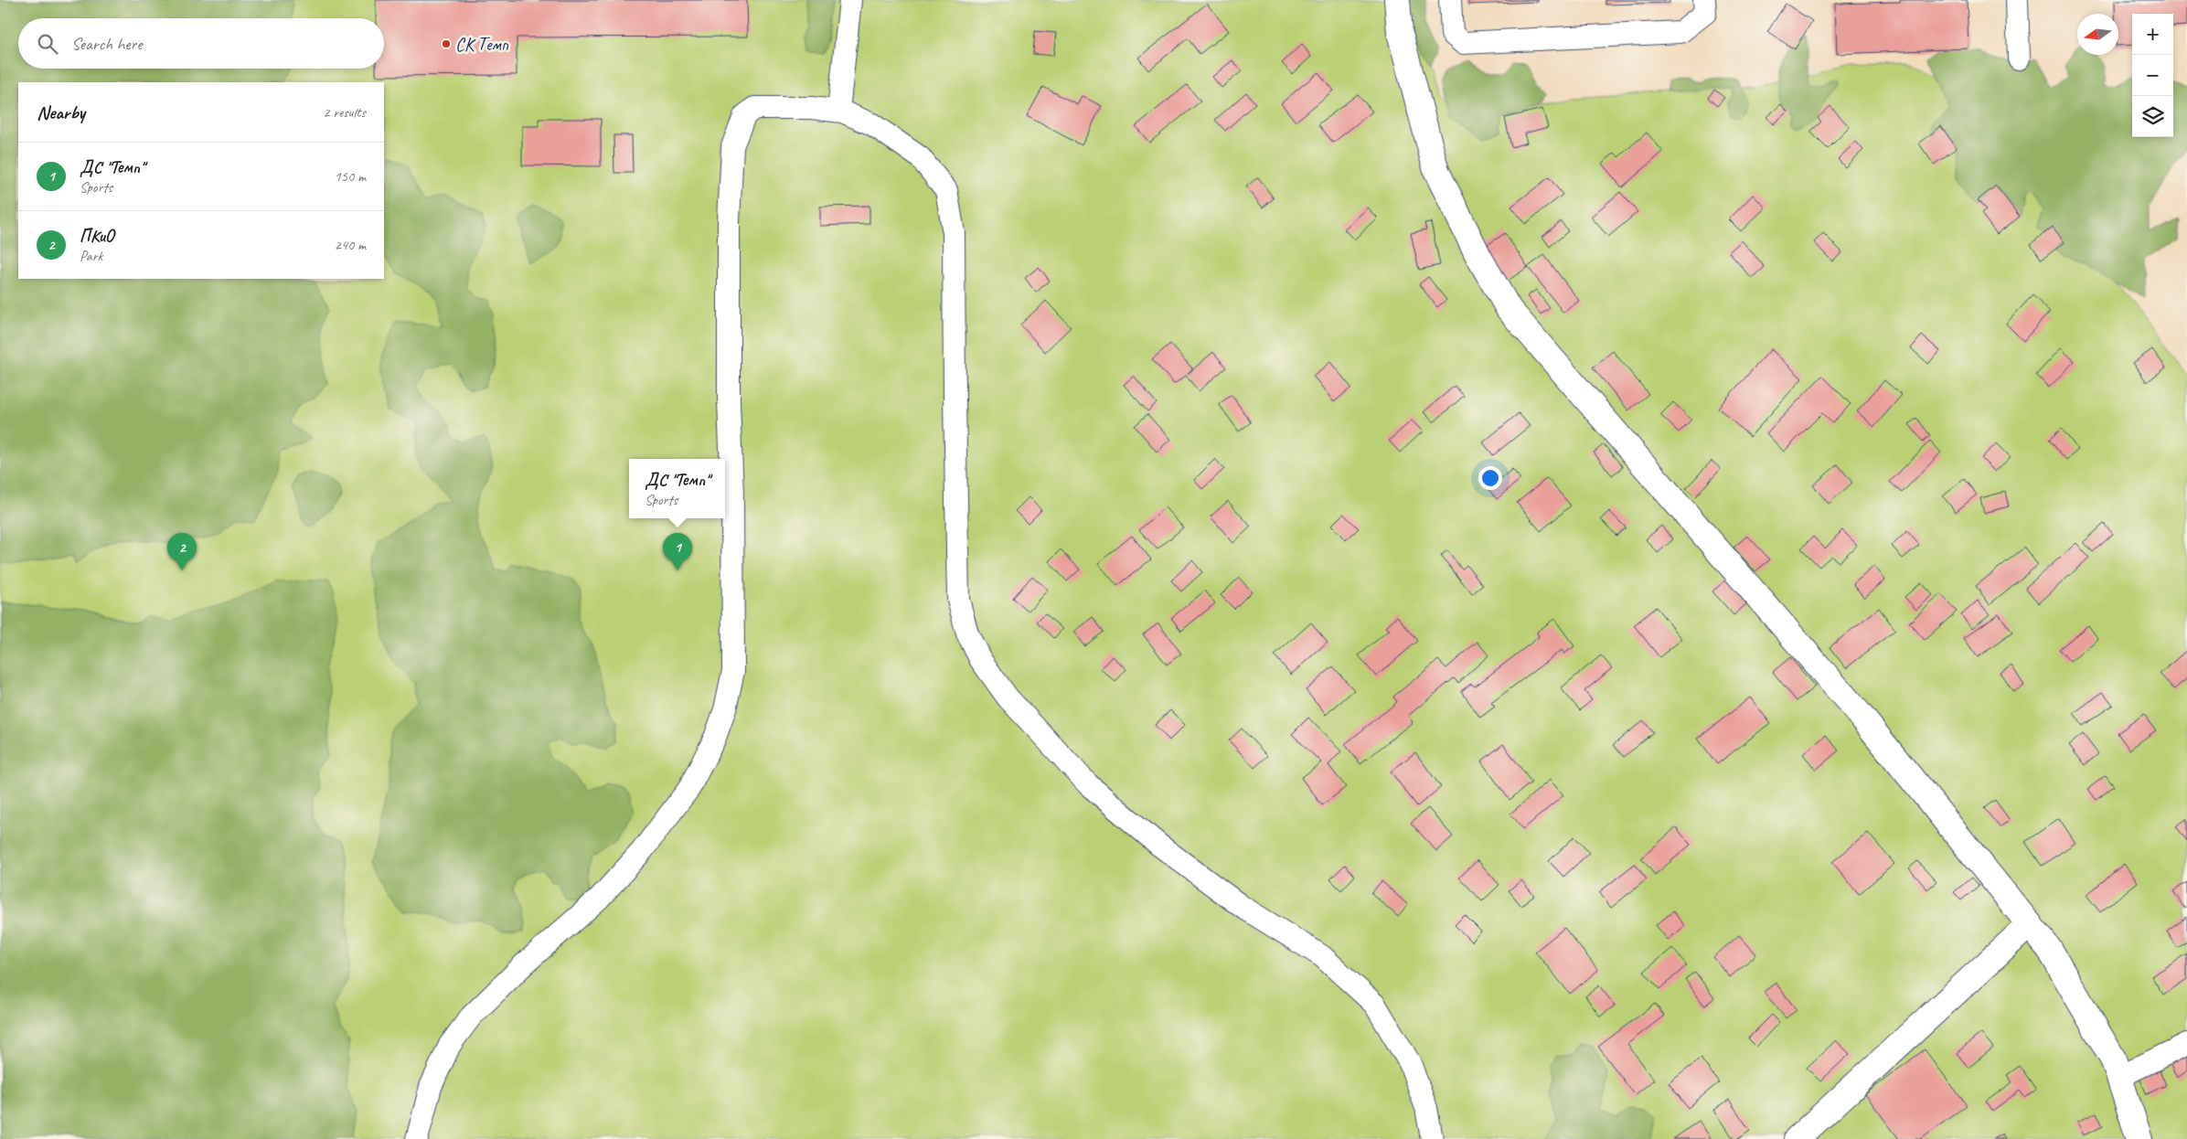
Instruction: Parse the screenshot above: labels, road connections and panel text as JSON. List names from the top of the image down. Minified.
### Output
{"places":["СК Темп"],"north":"left","page":{"map_buttons":["+","−"],"search":"Search here","heading":["Nearby","2 results"],"list":[{"mark":"1","name":"ДС \"Темп\"","note":"Sports","value":"150 m"},{"mark":"2","name":"ПКиО","note":"Park","value":"240 m"}],"popup":["ДС \"Темп\"","Sports"],"pins":["1","2"]}}
